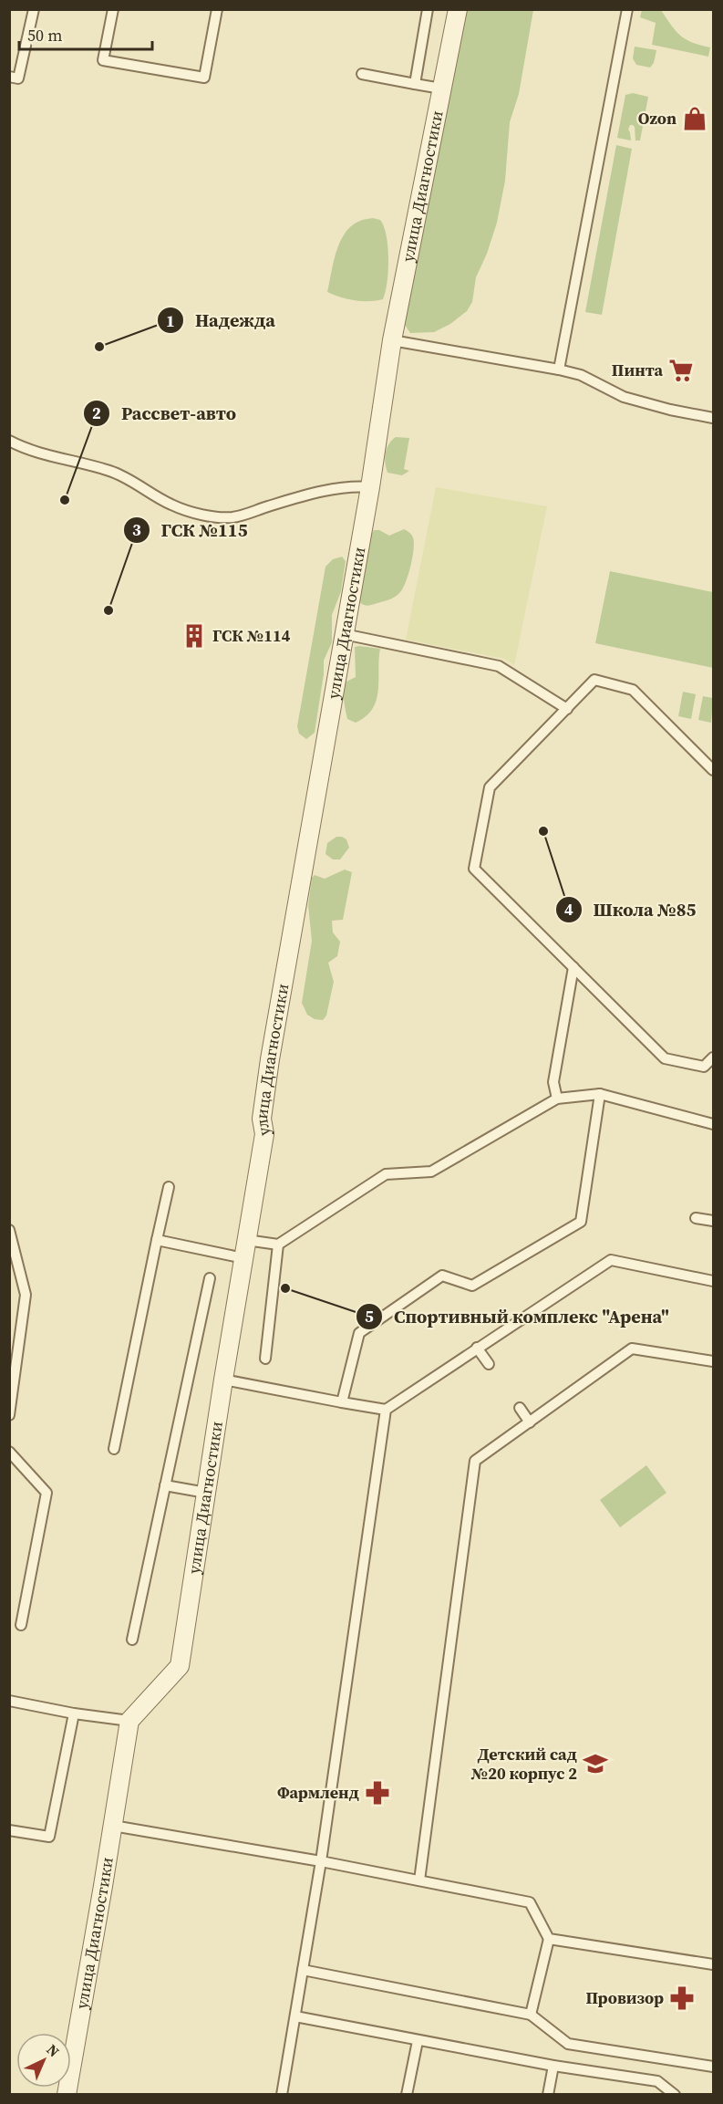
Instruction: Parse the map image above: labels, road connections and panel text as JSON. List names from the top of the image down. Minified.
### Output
{"streets":{"street":["улица Диагностики"]},"places":{"shop":["Ozon"],"other":["Надежда","Рассвет-авто","ГСК №115","Школа №85","Спортивный комплекс \"Арена\""],"supermarket":["Пинта"],"building":["ГСК №114"],"school or university":["Детский сад №20 корпус 2"],"pharmacy":["Фармленд","Провизор"]},"scale_bar":"50 m","north":"top right"}
